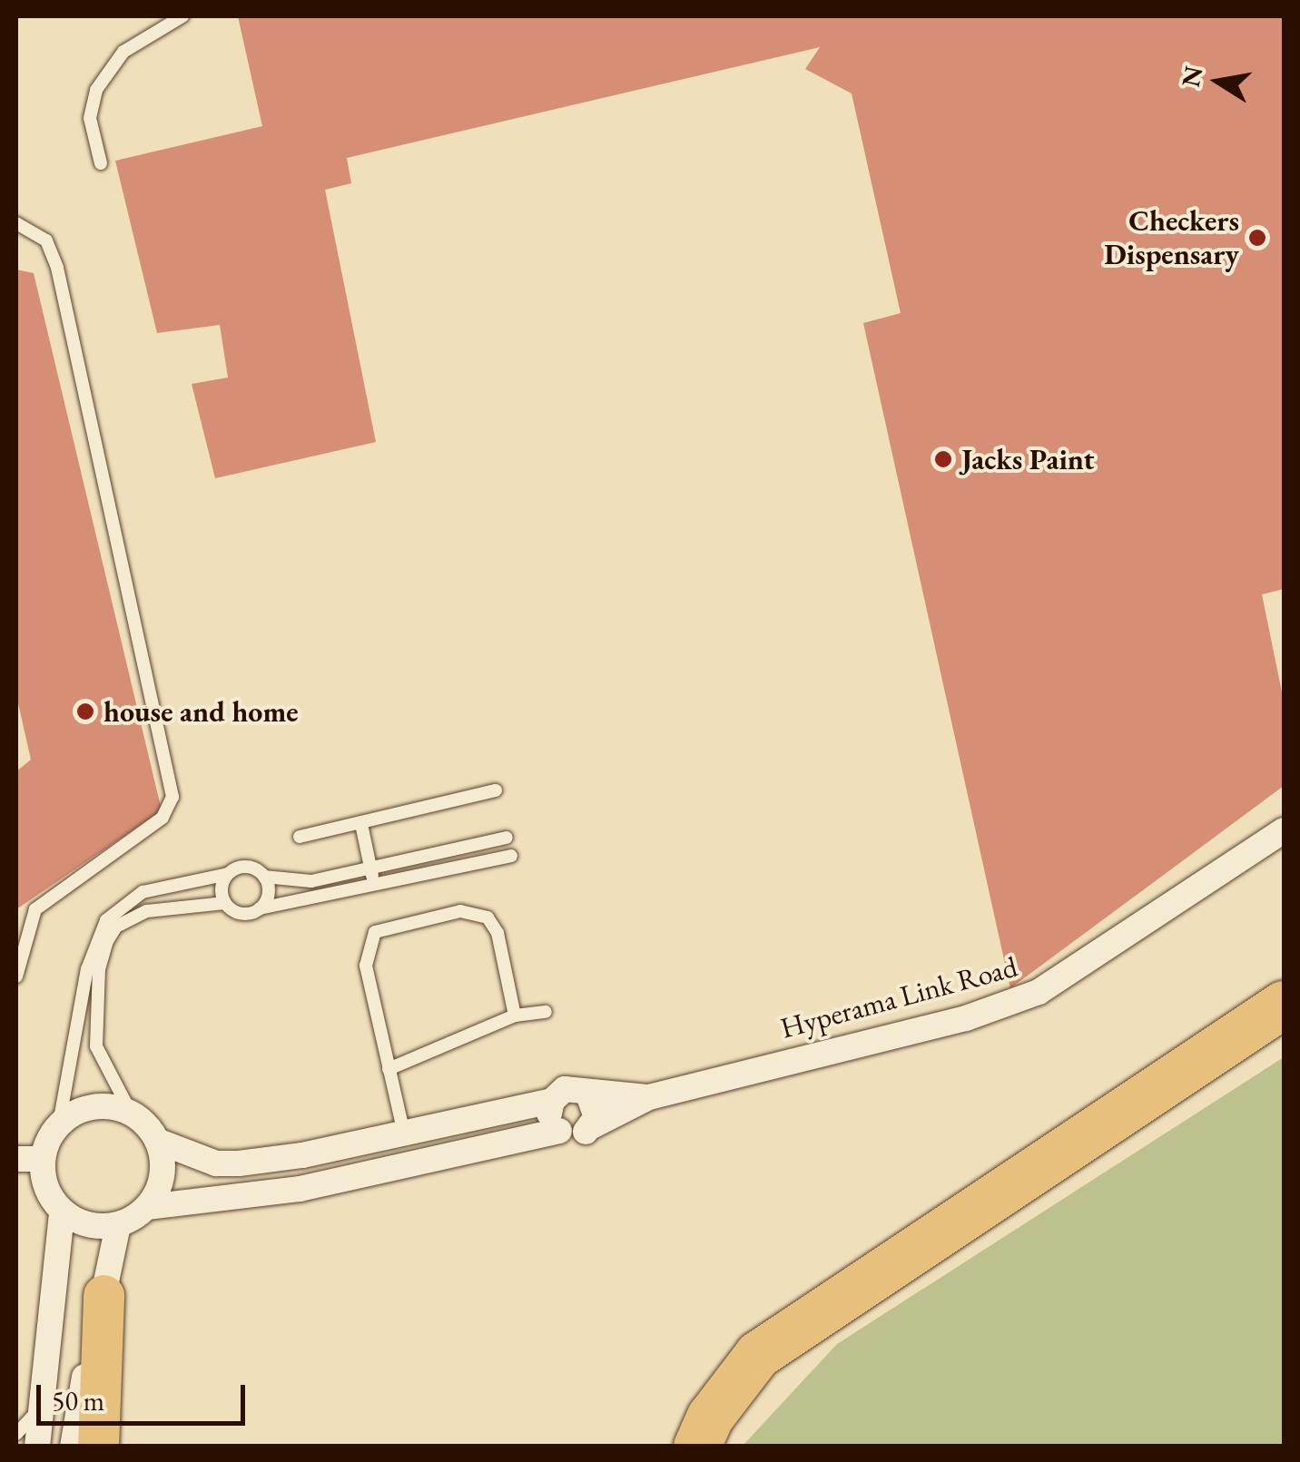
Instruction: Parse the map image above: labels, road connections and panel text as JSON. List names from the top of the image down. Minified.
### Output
{"streets":{"street":["Hyperama Link Road"]},"places":["Checkers Dispensary","Jacks Paint","house and home"],"scale_bar":"50 m","north":"left"}
